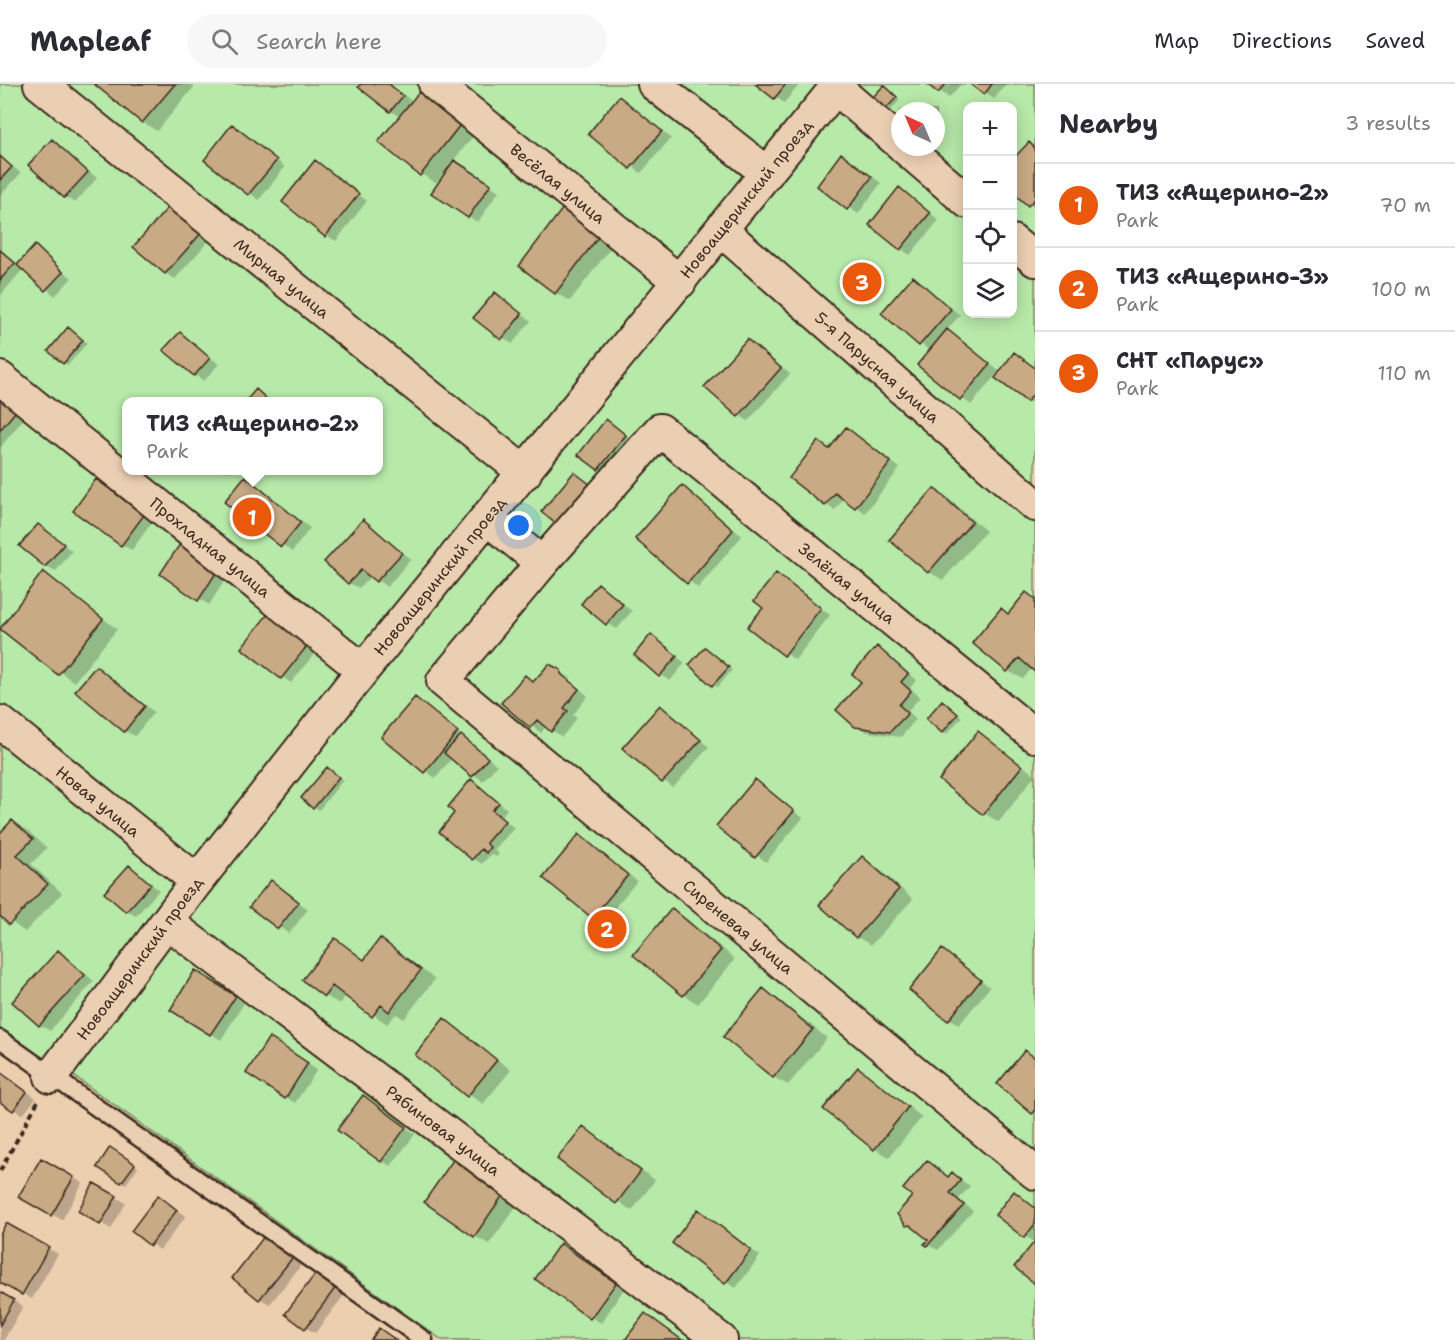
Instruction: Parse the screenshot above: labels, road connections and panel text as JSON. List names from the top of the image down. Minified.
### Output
{"streets":{"street":["Весёлая улица","Новоащеринский проезд","Мирная улица","5-я Парусная улица","Прохладная улица","Зелёная улица","Новая улица","Сиреневая улица","Рябиновая улица"]},"crossings":[["Весёлая улица","Новоащеринский проезд"],["Новоащеринский проезд","Мирная улица"],["Новоащеринский проезд","5-я Парусная улица"],["Новоащеринский проезд","Прохладная улица"],["Новоащеринский проезд","Новая улица"],["Новоащеринский проезд","Рябиновая улица"],["Зелёная улица","Сиреневая улица"]],"north":"top left","page":{"header":"Mapleaf","search":"Search here","nav":["Map","Directions","Saved"],"heading":["Nearby","3 results"],"map_buttons":["+","−"],"list":[{"mark":"1","name":"ТИЗ «Ащерино-2»","note":"Park","value":"70 m"},{"mark":"2","name":"ТИЗ «Ащерино-3»","note":"Park","value":"100 m"},{"mark":"3","name":"СНТ «Парус»","note":"Park","value":"110 m"}],"pins":["3","1","2"],"popup":["ТИЗ «Ащерино-2»","Park"]}}
